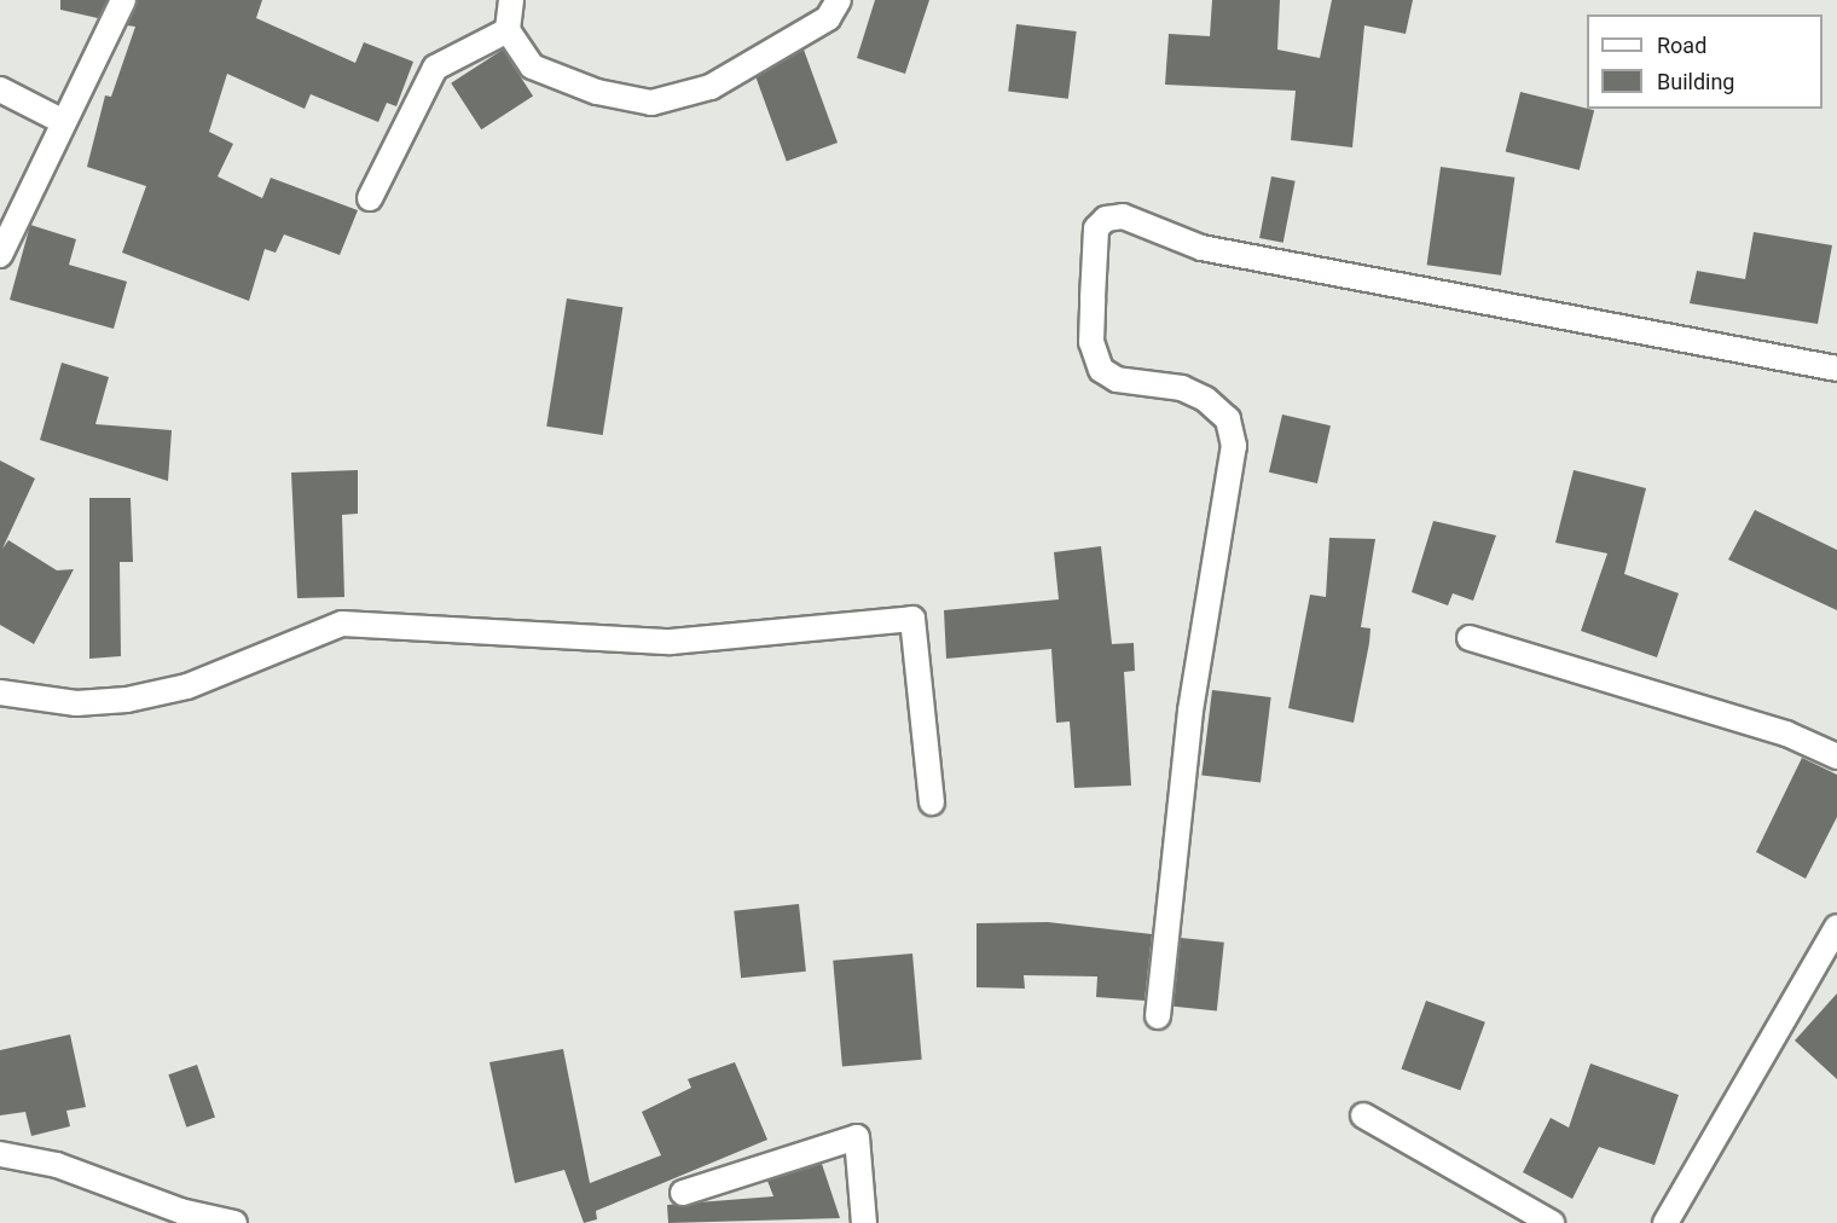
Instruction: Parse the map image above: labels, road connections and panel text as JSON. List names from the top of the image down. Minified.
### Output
{"legend":["Road","Building"]}
